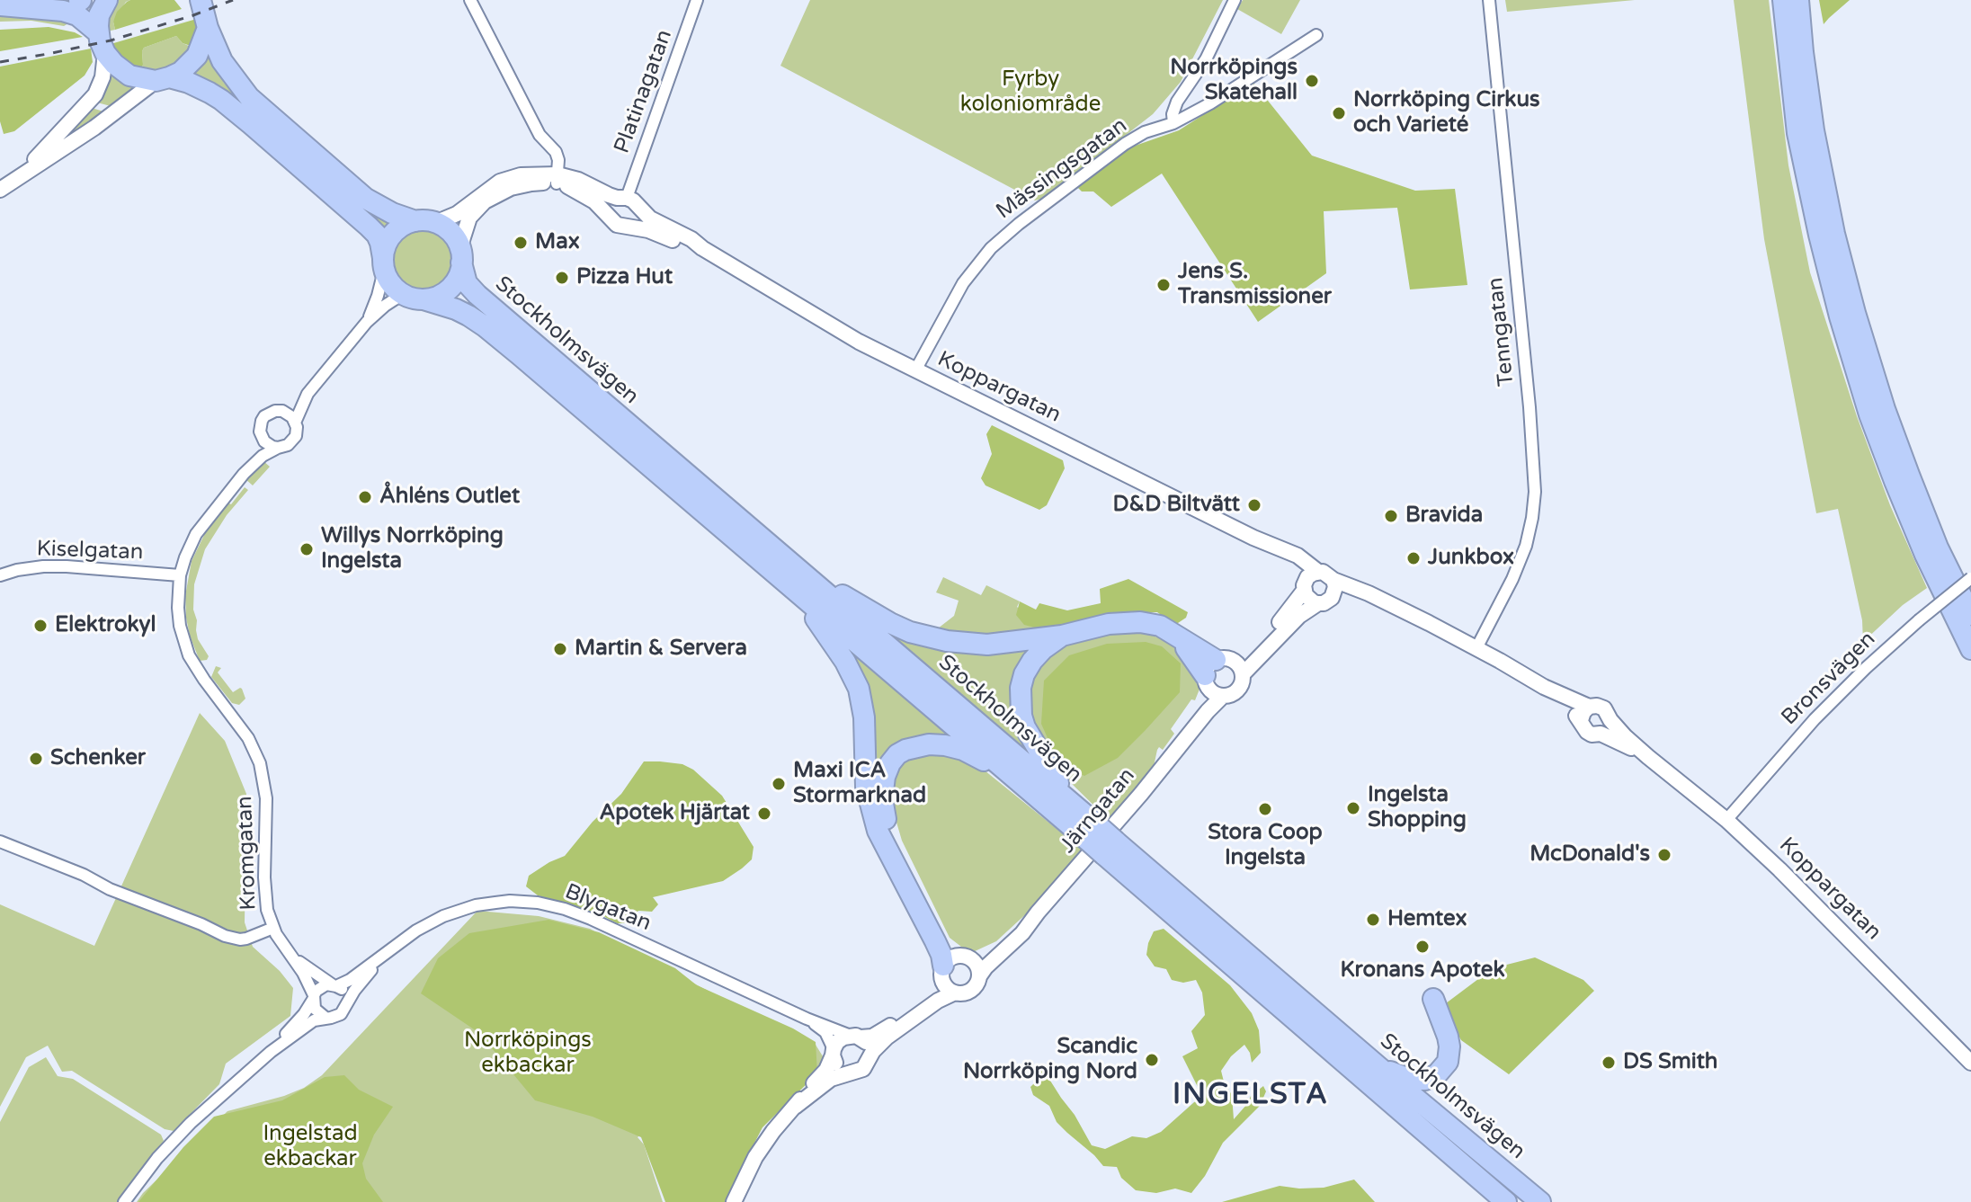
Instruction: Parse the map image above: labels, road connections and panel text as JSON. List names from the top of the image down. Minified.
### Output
{"streets":{"highway":["Stockholmsvägen"],"street":["Platinagatan","Mässingsgatan","Tenngatan","Koppargatan","Kiselgatan","Bronsvägen","Järngatan","Kromgatan","Blygatan"]},"crossings":[["Platinagatan","Koppargatan"],["Mässingsgatan","Koppargatan"],["Stockholmsvägen","Koppargatan"],["Koppargatan","Bronsvägen"],["Kiselgatan","Kromgatan"],["Järngatan","Blygatan"],["Kromgatan","Blygatan"]],"districts":["INGELSTA"],"parks":["Fyrby koloniområde","Norrköpings ekbackar","Ingelstad ekbackar"],"places":["Norrköpings Skatehall","Norrköping Cirkus och Varieté","Max","Pizza Hut","Jens S. Transmissioner","Åhléns Outlet","D&D Biltvätt","Bravida","Willys Norrköping Ingelsta","Junkbox","Elektrokyl","Martin & Servera","Schenker","Maxi ICA Stormarknad","Ingelsta Shopping","Stora Coop Ingelsta","Apotek Hjärtat","McDonald's","Hemtex","Kronans Apotek","Scandic Norrköping Nord","DS Smith"]}
